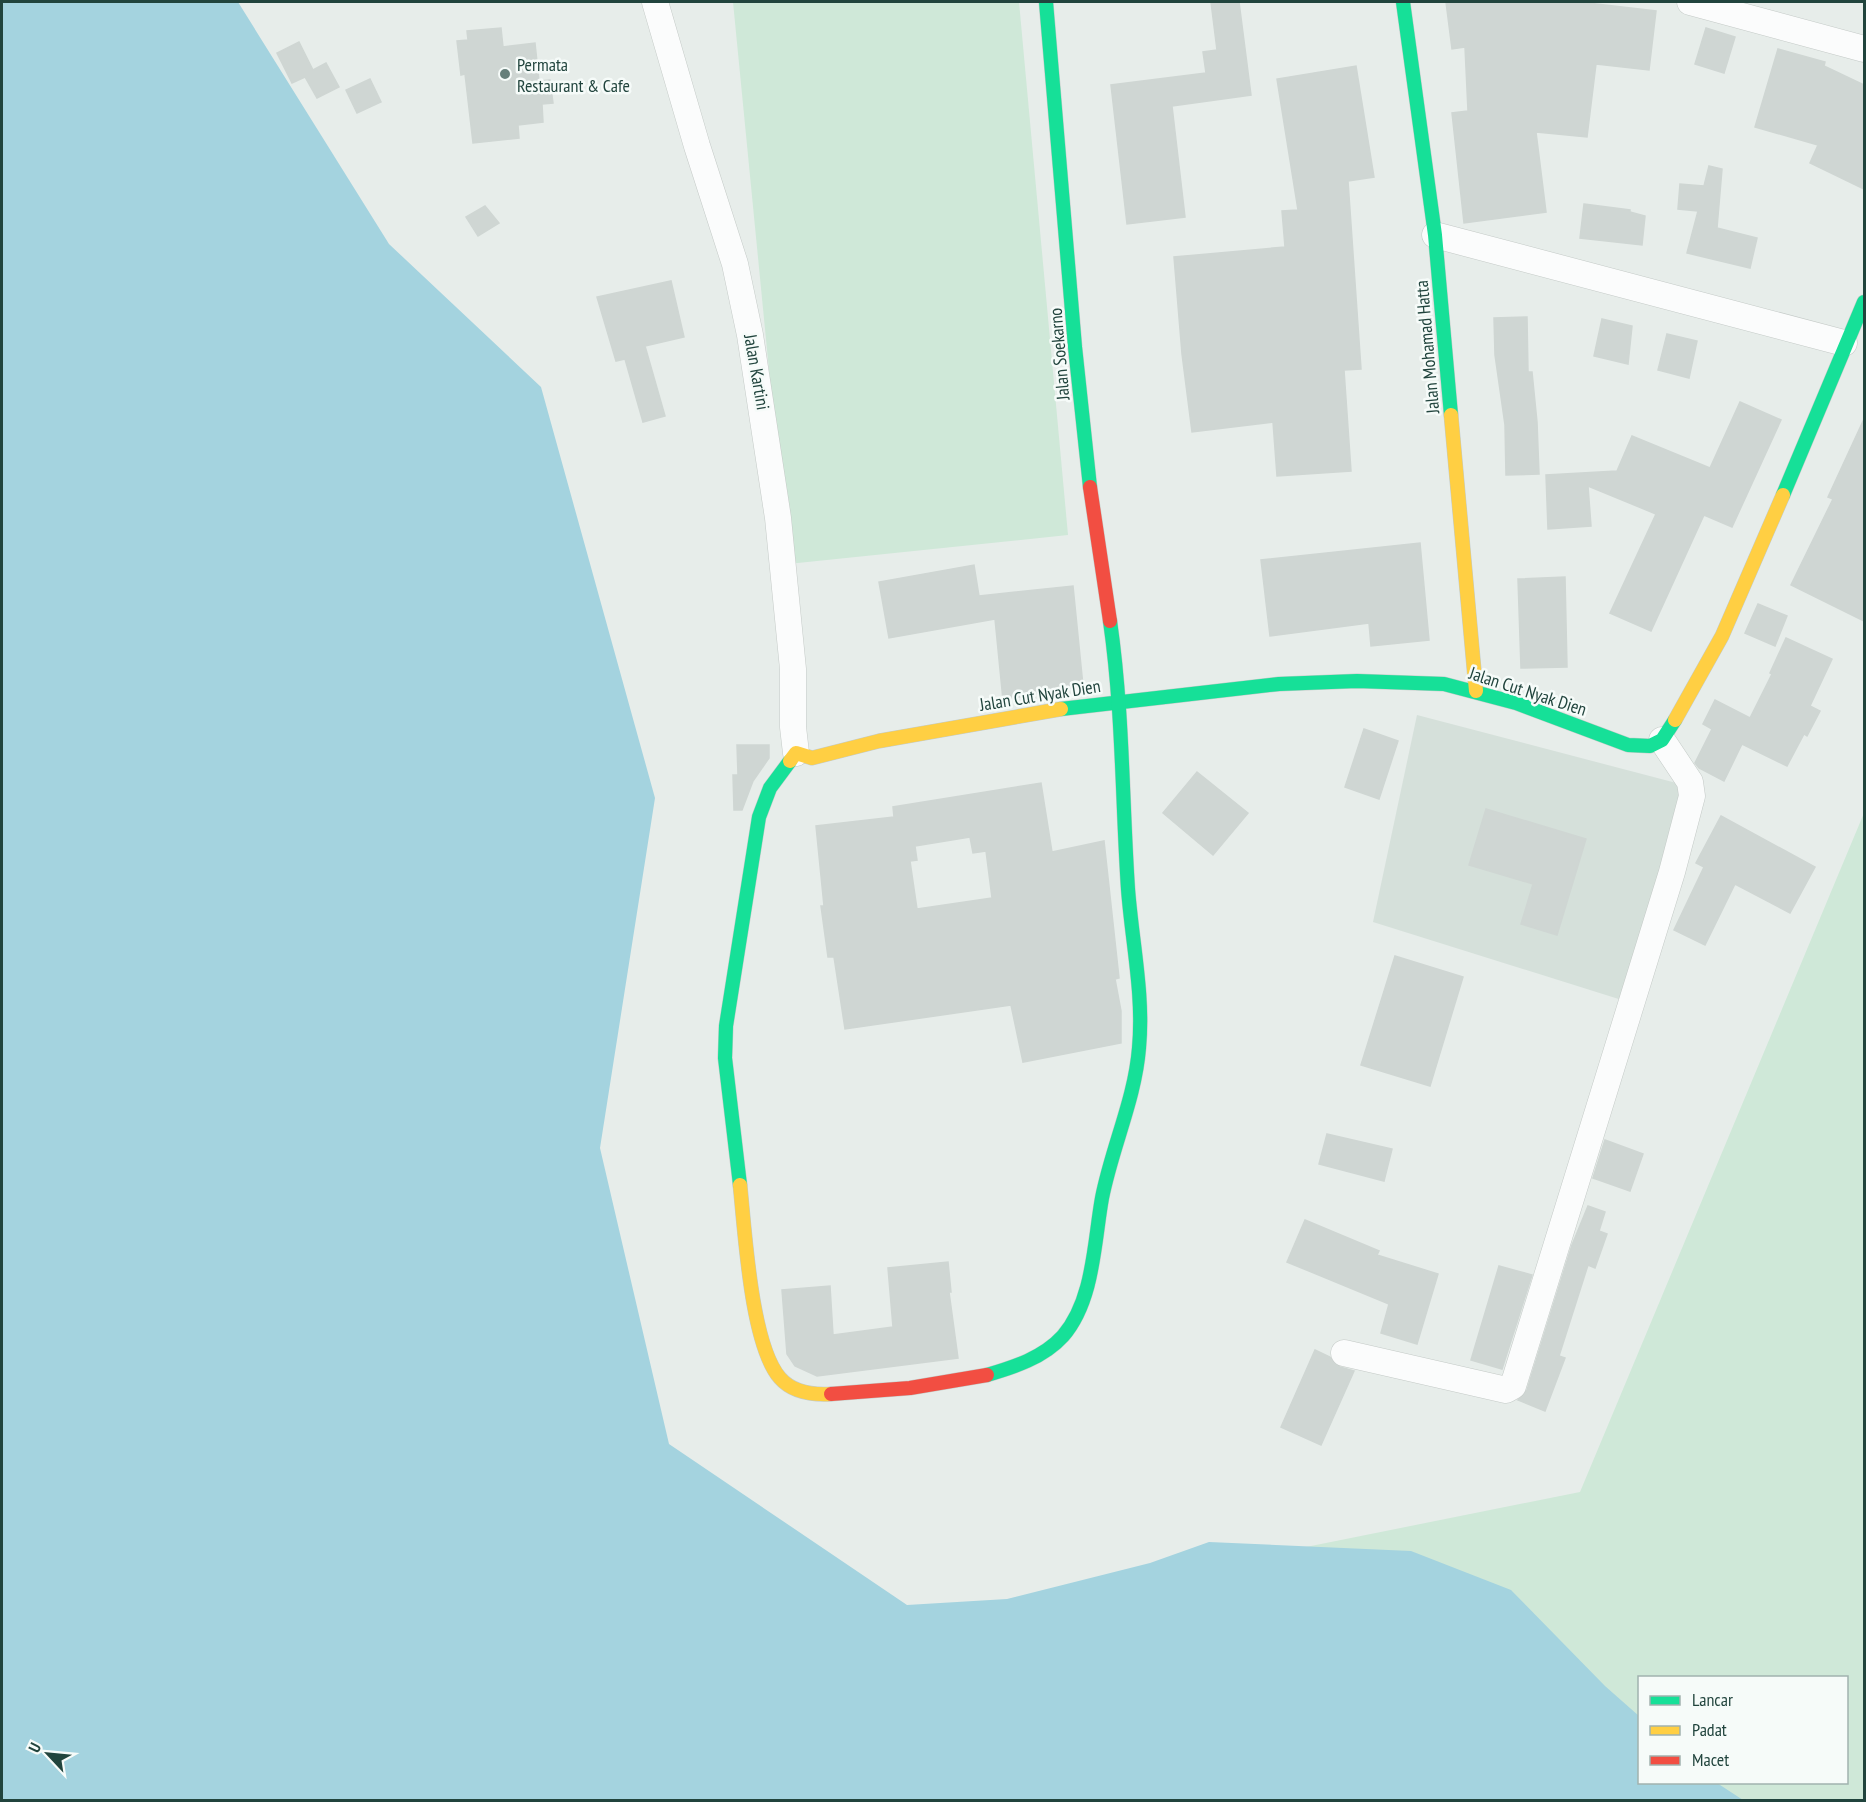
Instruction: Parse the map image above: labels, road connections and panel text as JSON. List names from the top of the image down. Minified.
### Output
{"streets":{"street":["Jalan Mohamad Hatta","Jalan Soekarno","Jalan Kartini","Jalan Cut Nyak Dien"]},"crossings":[["Jalan Mohamad Hatta","Jalan Cut Nyak Dien"],["Jalan Soekarno","Jalan Kartini"],["Jalan Soekarno","Jalan Cut Nyak Dien"],["Jalan Kartini","Jalan Cut Nyak Dien"]],"places":["Permata Restaurant & Cafe"],"legend":["Lancar","Padat","Macet"],"north":"top left"}
